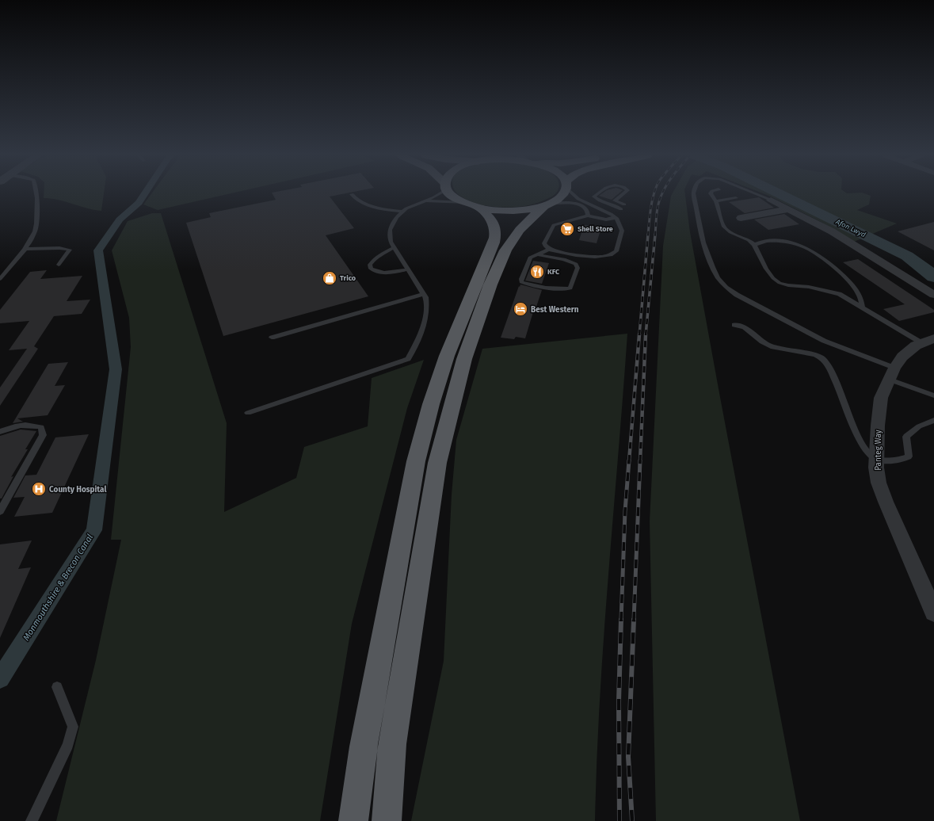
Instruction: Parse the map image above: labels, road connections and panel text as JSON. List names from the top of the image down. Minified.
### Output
{"streets":{"street":["Panteg Way"]},"water":["Afon Lwyd","Monmouthshire & Brecon Canal"],"places":{"supermarket":["Shell Store"],"restaurant":["KFC"],"shop":["Trico"],"hotel":["Best Western"],"hospital":["County Hospital"]}}
